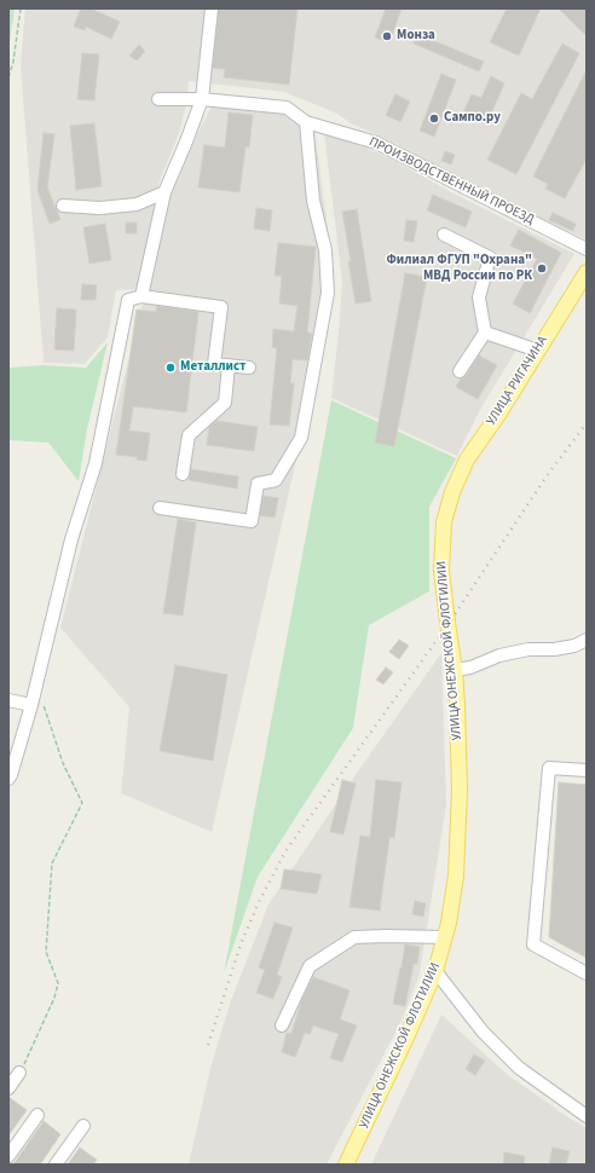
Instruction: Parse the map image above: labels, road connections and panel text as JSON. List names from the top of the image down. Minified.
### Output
{"streets":{"main road":["УЛИЦА РИГАЧИНА","УЛИЦА ОНЕЖСКОЙ ФЛОТИЛИИ"],"street":["ПРОИЗВОДСТВЕННЫЙ ПРОЕЗД"]},"crossings":[["УЛИЦА РИГАЧИНА","УЛИЦА ОНЕЖСКОЙ ФЛОТИЛИИ"]],"places":["Монза","Сампо.ру","Филиал ФГУП \"Охрана\" МВД России по РК","Металлист"]}
